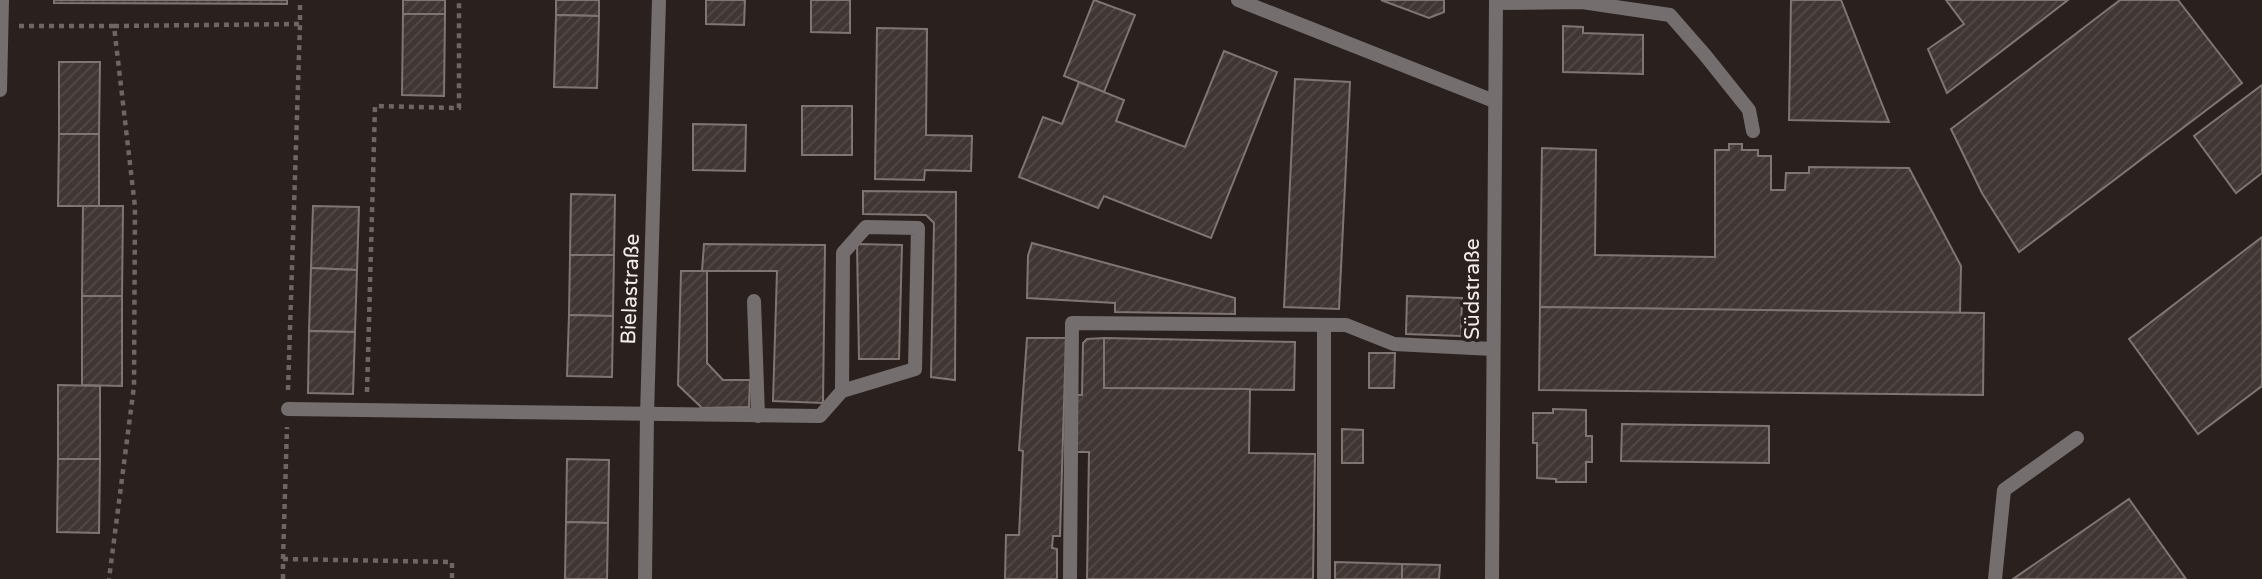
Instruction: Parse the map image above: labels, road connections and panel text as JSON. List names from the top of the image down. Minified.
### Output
{"streets":{"street":["Bielastraße","Südstraße"]}}
